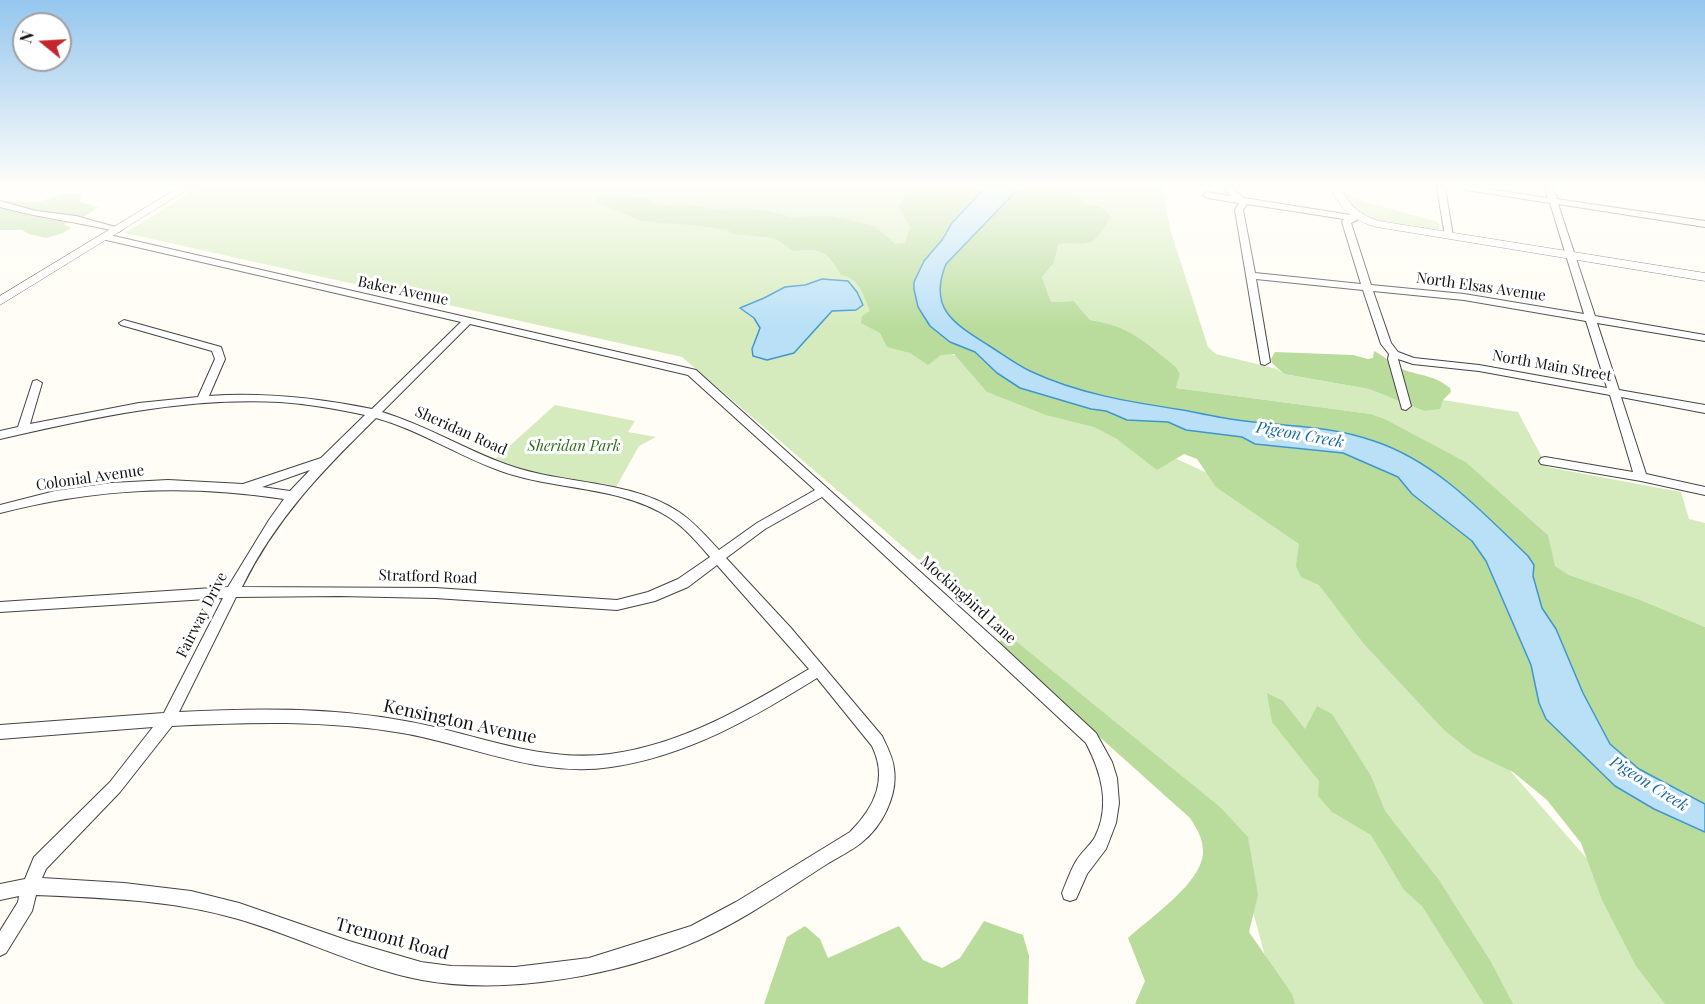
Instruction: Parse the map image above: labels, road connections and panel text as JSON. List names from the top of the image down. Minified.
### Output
{"streets":{"street":["North Elsas Avenue","Baker Avenue","North Main Street","Sheridan Road","Colonial Avenue","Stratford Road","Mockingbird Lane","Fairway Drive","Kensington Avenue","Tremont Road"]},"crossings":[["Baker Avenue","Mockingbird Lane"],["Baker Avenue","Fairway Drive"],["Sheridan Road","Stratford Road"],["Sheridan Road","Fairway Drive"],["Sheridan Road","Kensington Avenue"],["Sheridan Road","Tremont Road"],["Colonial Avenue","Fairway Drive"],["Stratford Road","Mockingbird Lane"],["Stratford Road","Fairway Drive"],["Fairway Drive","Kensington Avenue"],["Fairway Drive","Tremont Road"]],"water":["Pigeon Creek"],"parks":["Sheridan Park"],"north":"left"}
